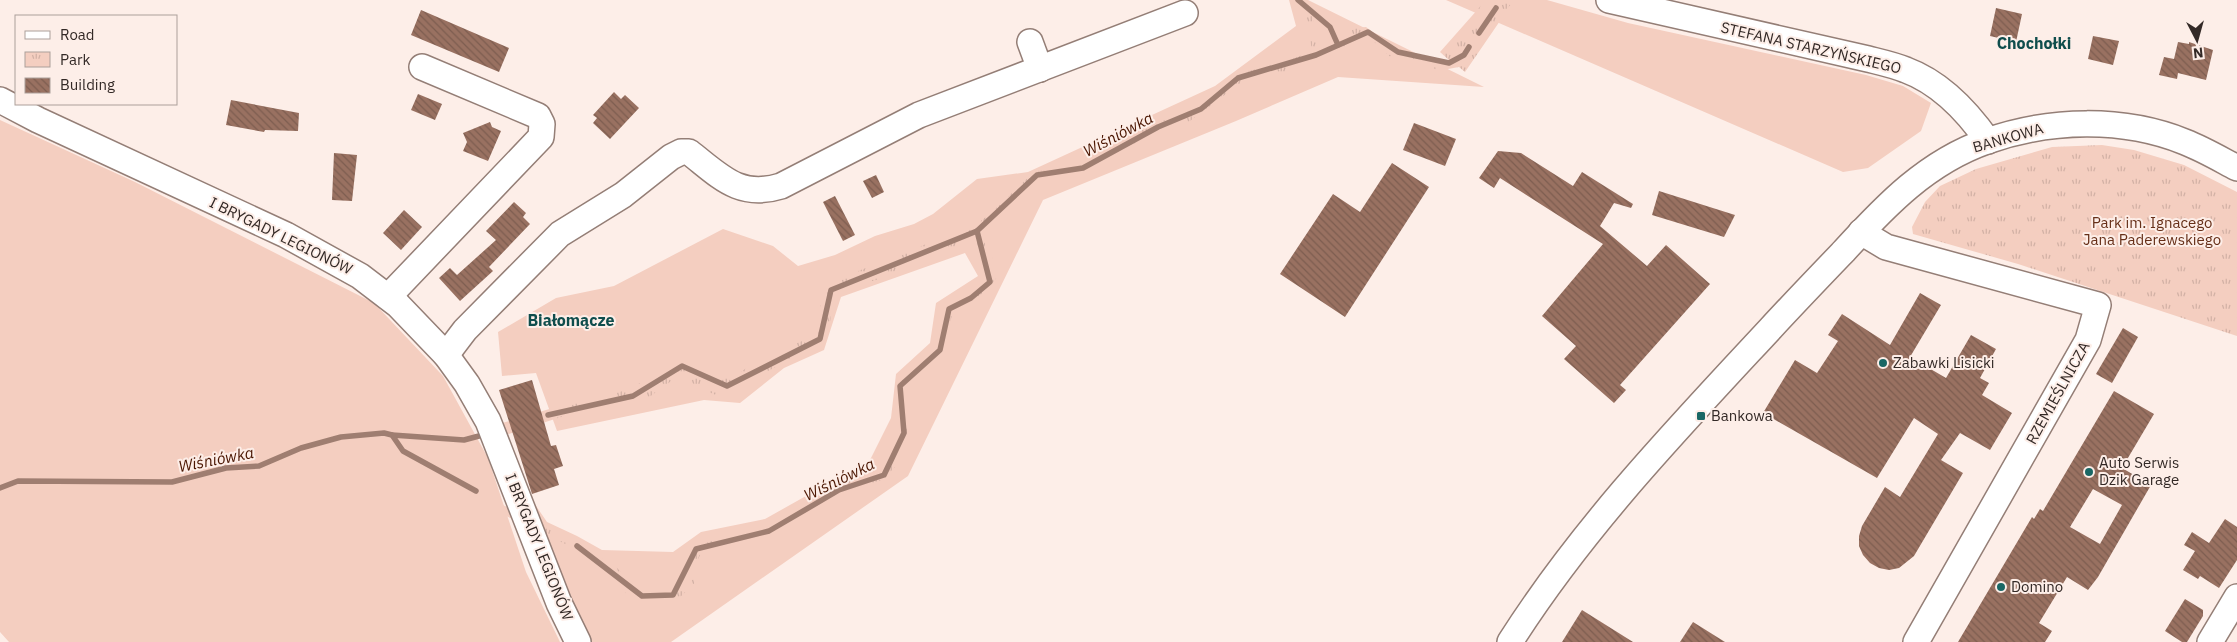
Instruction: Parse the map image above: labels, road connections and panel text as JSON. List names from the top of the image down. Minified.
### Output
{"streets":{"street":["STEFANA STARZYŃSKIEGO","BANKOWA","I BRYGADY LEGIONÓW","RZEMIEŚLNICZA"]},"crossings":[["STEFANA STARZYŃSKIEGO","BANKOWA"],["BANKOWA","RZEMIEŚLNICZA"]],"districts":["Chochołki","Białomącze"],"water":["Wiśniówka"],"parks":["Park im. Ignacego Jana Paderewskiego"],"places":{"other":["Zabawki Lisicki","Auto Serwis Dzik Garage","Domino"],"transit":["Bankowa"]},"legend":["Road","Park","Building"],"north":"bottom"}
